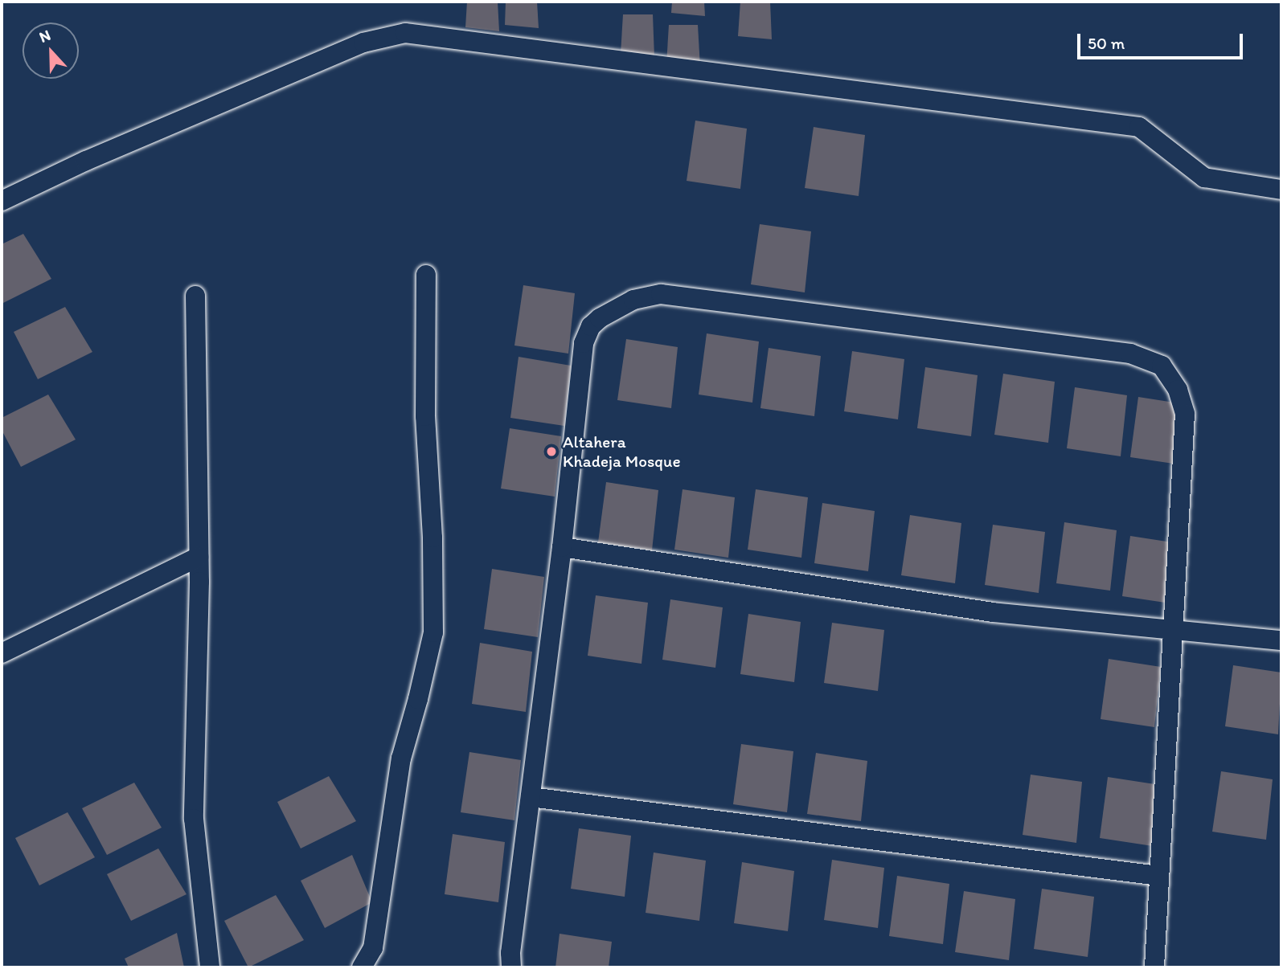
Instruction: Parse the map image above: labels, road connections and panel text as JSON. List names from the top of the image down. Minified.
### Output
{"places":["Altahera Khadeja Mosque"],"scale_bar":"50 m","north":"top"}
